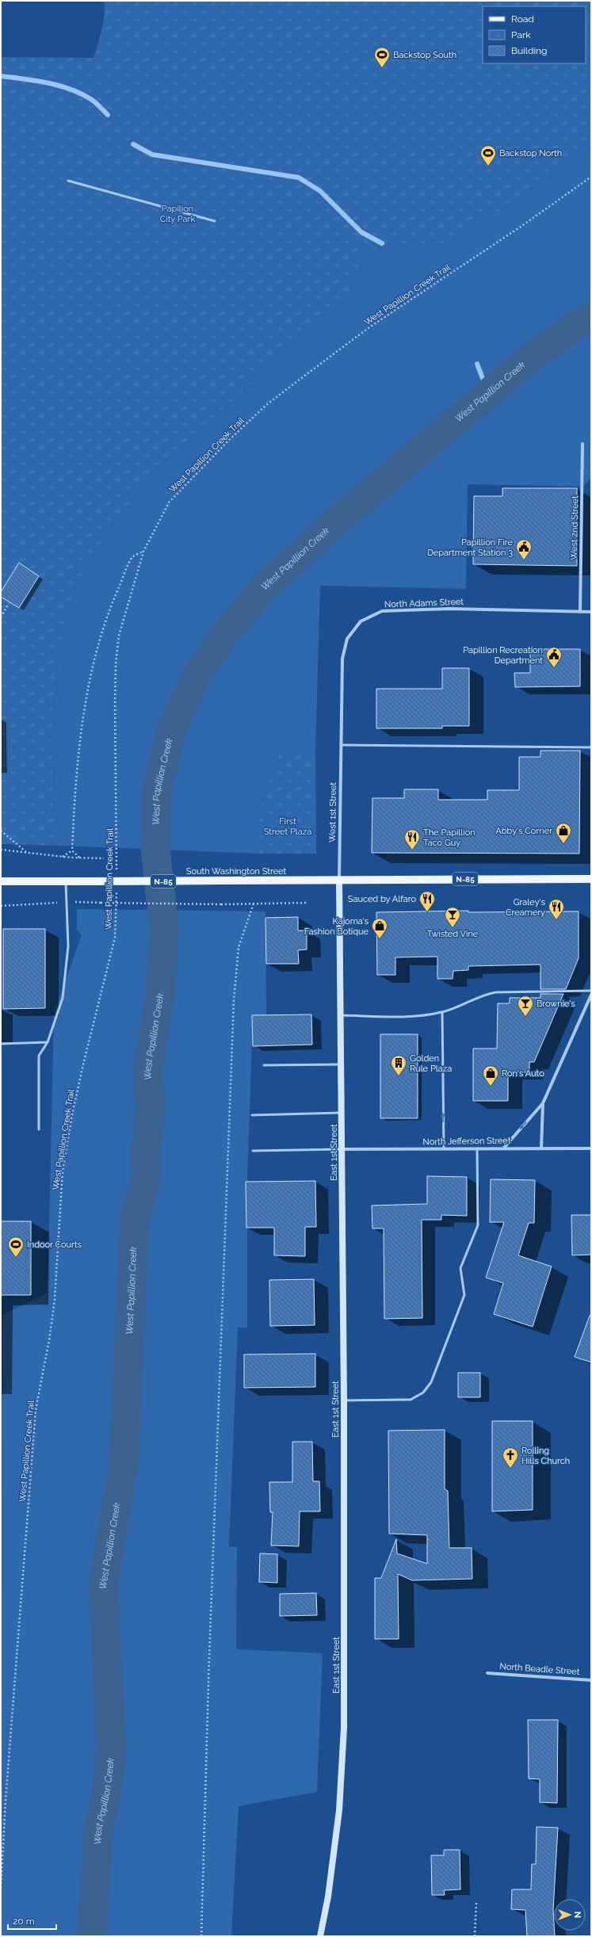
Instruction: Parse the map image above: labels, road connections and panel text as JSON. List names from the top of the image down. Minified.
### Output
{"streets":{"main road":["South Washington Street","N-85","East 1st Street"],"street":["West 2nd Street","North Adams Street","West 1st Street","North Jefferson Street","North Beadle Street"],"path":["West Papillion Creek Trail"]},"crossings":[["West 2nd Street","North Adams Street"],["North Adams Street","West 1st Street"],["West 1st Street","South Washington Street"],["West 1st Street","N-85"],["West 1st Street","East 1st Street"],["South Washington Street","N-85"],["South Washington Street","East 1st Street"],["N-85","East 1st Street"],["North Jefferson Street","East 1st Street"]],"water":["West Papillion Creek"],"parks":["Papilion City Park","First Street Plaza"],"places":{"sports":["Backstop South","Backstop North","Indoor Courts"],"public building":["Papillion Fire Department Station 3","Papillion Recreation Department"],"shop":["Abby's Corner","Kajoma's Fashion Botique","Ron's Auto"],"restaurant":["The Papillion Taco Guy","Sauced by Alfaro","Graley's Creamery"],"bar":["Twisted Vine","Brownie's"],"building":["Golden Rule Plaza"],"church":["Rolling Hills Church"]},"legend":["Road","Park","Building"],"scale_bar":"20 m","north":"right"}
